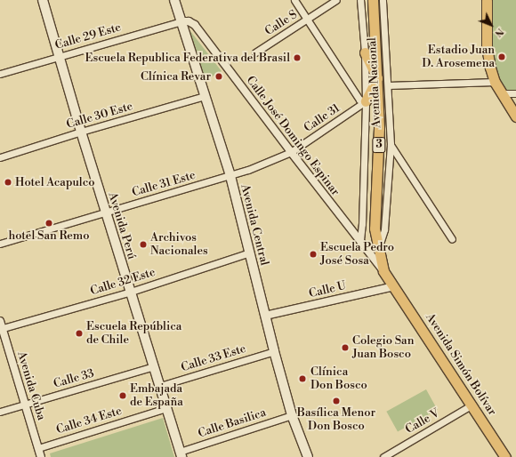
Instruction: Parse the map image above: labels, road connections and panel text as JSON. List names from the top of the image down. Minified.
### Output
{"streets":{"main road":["Avenida Nacional","3","Avenida Central","Avenida Perú","Avenida Simón Bolívar"],"street":["Calle S","Calle 29 Este","Calle 30 Este","Calle 31","Calle José Domingo Espinar","Calle 31 Este","Calle 32 Este","Calle U","Calle 33 Este","Calle 33","Avenida Cuba","Calle 34 Este","Calle V","Calle Basilica"]},"crossings":[["Calle 29 Este","Calle José Domingo Espinar"],["Calle 29 Este","Avenida Central"],["Calle 29 Este","Avenida Perú"],["Avenida Nacional","Calle José Domingo Espinar"],["Avenida Nacional","Calle U"],["Avenida Nacional","Avenida Simón Bolívar"],["Calle 30 Este","Avenida Central"],["Calle 30 Este","Avenida Perú"],["Calle 31","Calle José Domingo Espinar"],["Calle 31","Calle 31 Este"],["Calle 31","Avenida Central"],["Calle José Domingo Espinar","Avenida Central"],["Calle 31 Este","Avenida Central"],["Calle 31 Este","Avenida Perú"],["Avenida Central","Calle 32 Este"],["Avenida Central","Calle U"],["Avenida Central","Calle 33 Este"],["Avenida Central","Calle Basilica"],["Avenida Perú","Calle 32 Este"],["Avenida Perú","Calle 33 Este"],["Avenida Perú","Calle 33"],["Avenida Perú","Calle 34 Este"],["Avenida Perú","Calle Basilica"],["Calle 32 Este","Avenida Cuba"],["Calle U","Avenida Simón Bolívar"],["Avenida Simón Bolívar","Calle V"],["Calle 33","Avenida Cuba"],["Avenida Cuba","Calle 34 Este"]],"places":["Estadio Juan D. Arosemena","Escuela Republica Federativa del Brasil","Clínica Revar","Hotel Acapulco","hotel San Remo","Archivos Nacionales","Escuela Pedro José Sosa","Escuela República de Chile","Colegio San Juan Bosco","Clínica Don Bosco","Embajada de España","Basílica Menor Don Bosco"],"north":"bottom right"}
